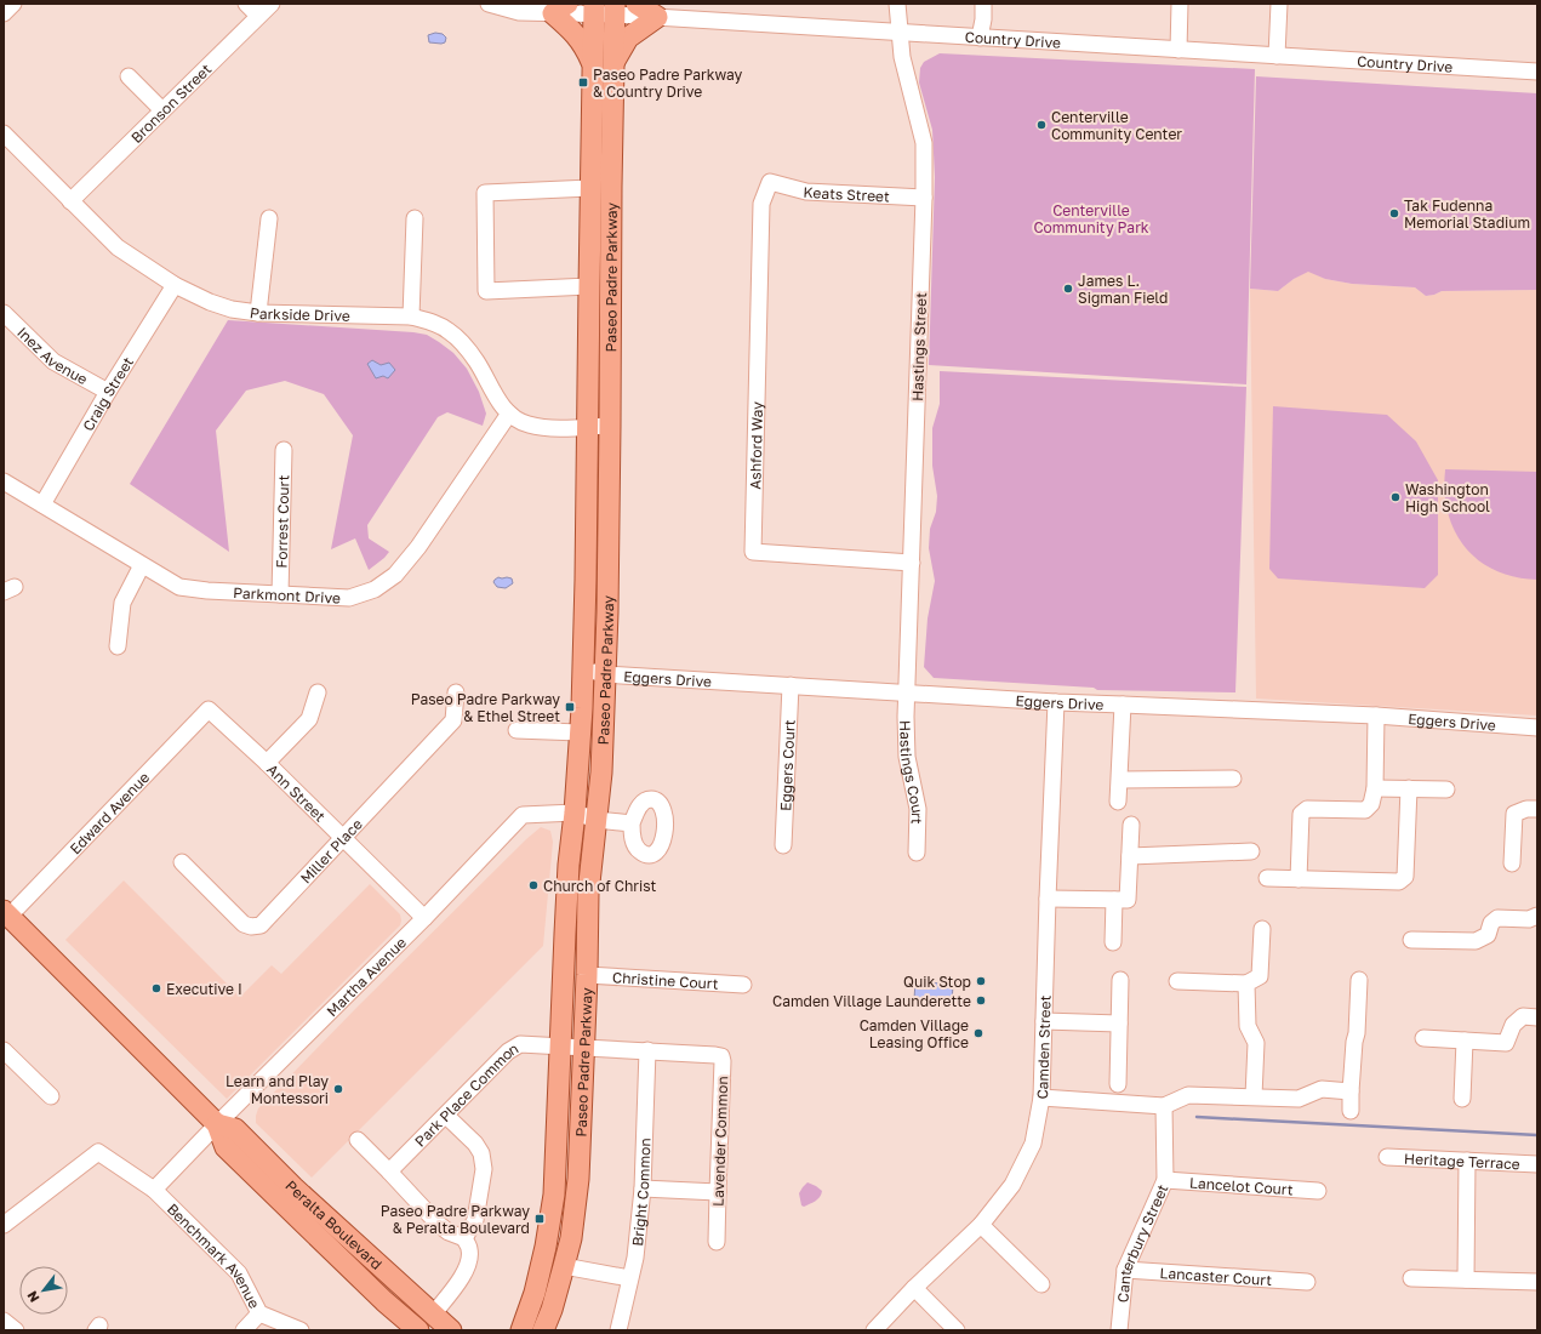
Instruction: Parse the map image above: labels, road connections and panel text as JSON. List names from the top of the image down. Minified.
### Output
{"streets":{"main road":["Paseo Padre Parkway","Peralta Boulevard"],"street":["Country Drive","Bronson Street","Keats Street","Parkside Drive","Hastings Street","Inez Avenue","Craig Street","Ashford Way","Forrest Court","Parkmont Drive","Eggers Drive","Eggers Court","Hastings Court","Ann Street","Edward Avenue","Miller Place","Martha Avenue","Christine Court","Camden Street","Park Place Common","Lavender Common","Heritage Terrace","Lancelot Court","Bright Common","Canterbury Street","Benchmark Avenue","Lancaster Court"]},"crossings":[["Country Drive","Paseo Padre Parkway"],["Country Drive","Hastings Street"],["Bronson Street","Parkside Drive"],["Keats Street","Hastings Street"],["Keats Street","Ashford Way"],["Paseo Padre Parkway","Parkside Drive"],["Paseo Padre Parkway","Eggers Drive"],["Paseo Padre Parkway","Martha Avenue"],["Paseo Padre Parkway","Christine Court"],["Paseo Padre Parkway","Park Place Common"],["Parkside Drive","Craig Street"],["Parkside Drive","Parkmont Drive"],["Hastings Street","Ashford Way"],["Hastings Street","Eggers Drive"],["Hastings Street","Hastings Court"],["Inez Avenue","Craig Street"],["Craig Street","Parkmont Drive"],["Forrest Court","Parkmont Drive"],["Eggers Drive","Eggers Court"],["Eggers Drive","Hastings Court"],["Eggers Drive","Camden Street"],["Ann Street","Edward Avenue"],["Ann Street","Miller Place"],["Ann Street","Martha Avenue"],["Edward Avenue","Peralta Boulevard"],["Martha Avenue","Peralta Boulevard"],["Martha Avenue","Benchmark Avenue"],["Park Place Common","Lavender Common"],["Park Place Common","Bright Common"],["Lavender Common","Bright Common"],["Lancelot Court","Canterbury Street"],["Canterbury Street","Lancaster Court"]],"parks":["Centerville Community Park"],"places":{"transit":["Paseo Padre Parkway & Country Drive","Paseo Padre Parkway & Ethel Street","Paseo Padre Parkway & Peralta Boulevard"],"other":["Centerville Community Center","Tak Fudenna Memorial Stadium","James L. Sigman Field","Washington High School","Church of Christ","Quik Stop","Executive I","Camden Village Launderette","Camden Village Leasing Office","Learn and Play Montessori"]},"north":"bottom left"}
